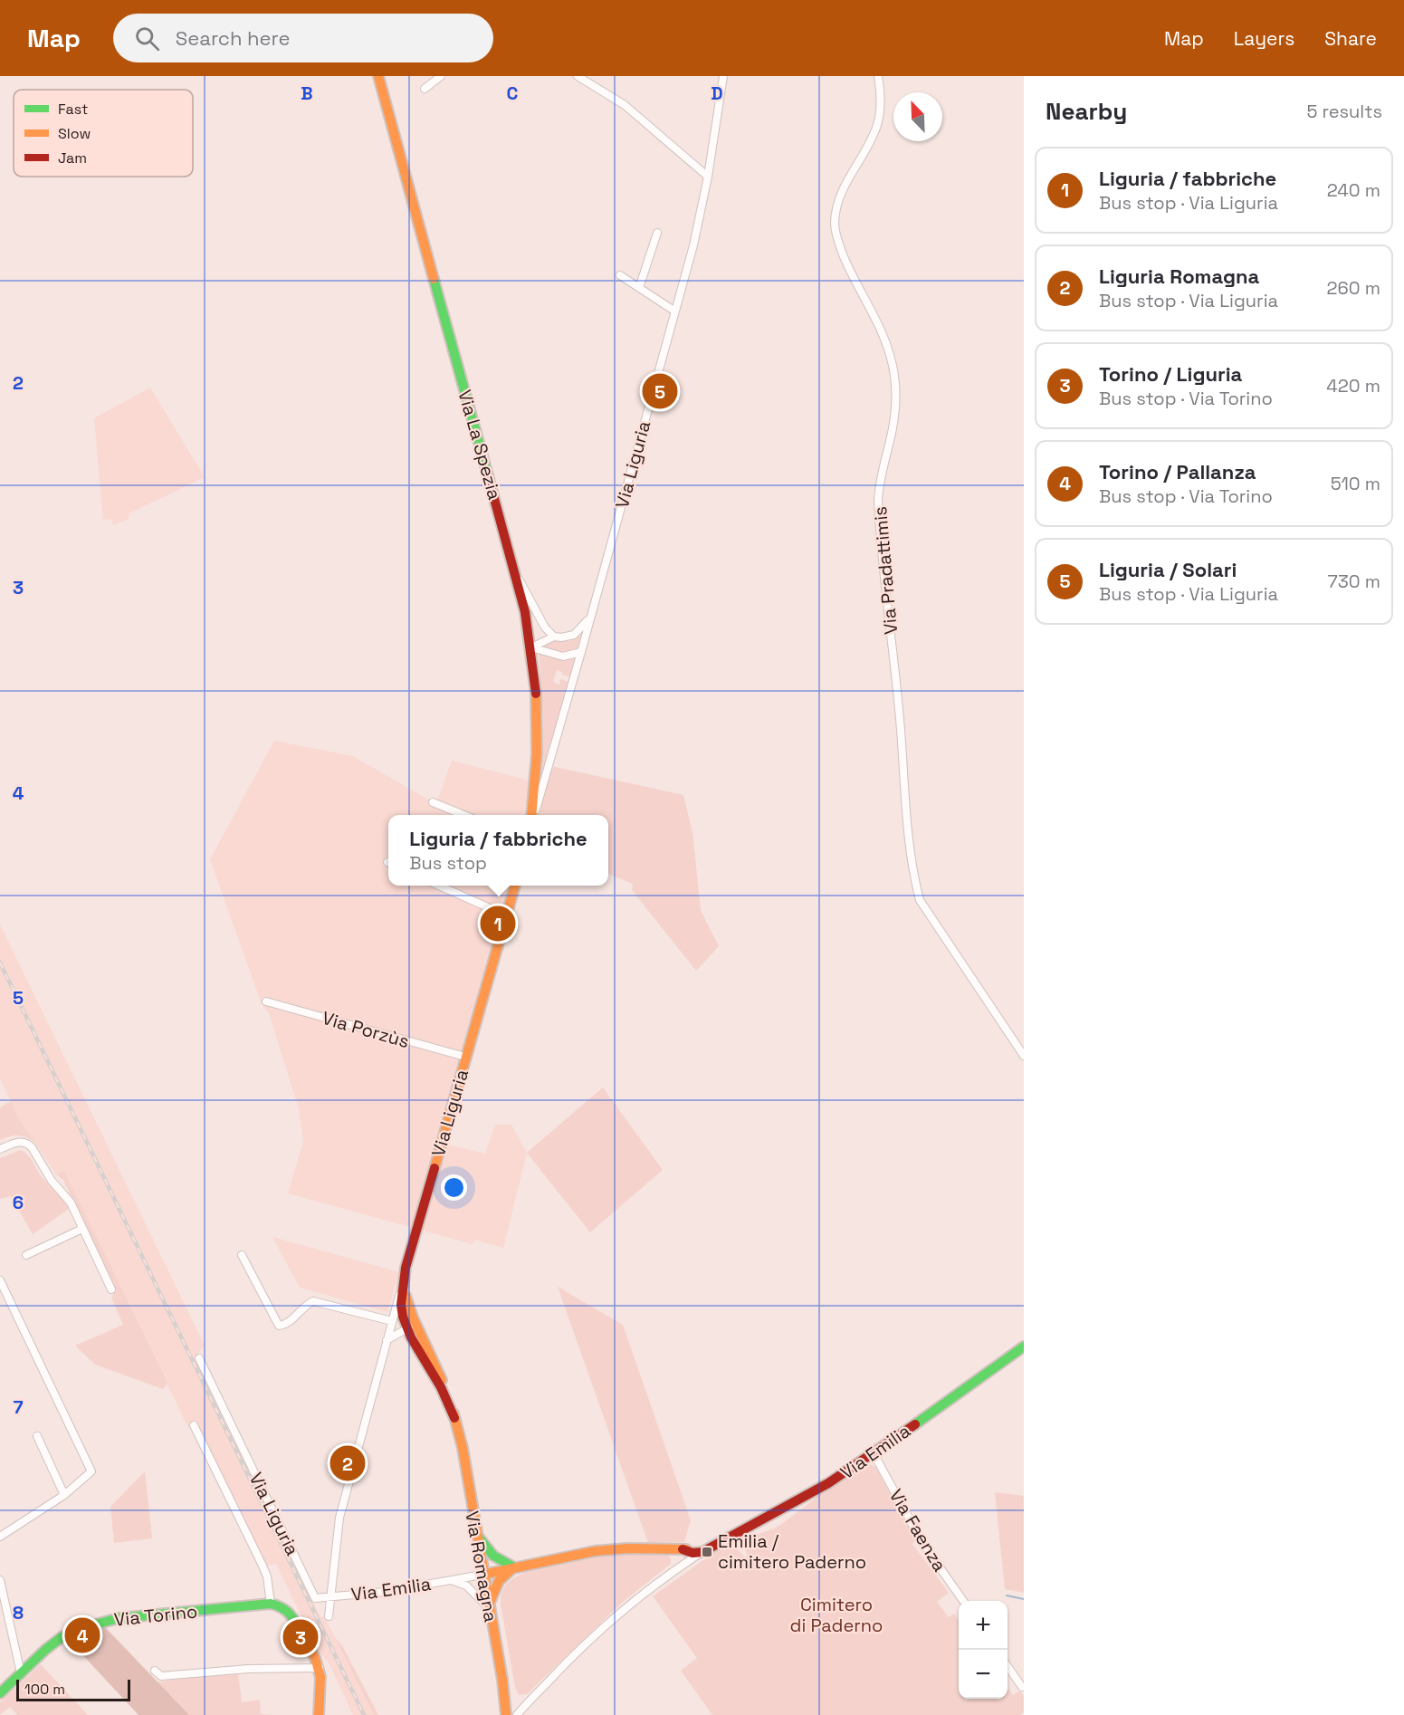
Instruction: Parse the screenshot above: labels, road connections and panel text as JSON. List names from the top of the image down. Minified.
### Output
{"streets":{"main road":["Via La Spezia","Via Liguria","Via Emilia","Via Romagna","Via Torino"],"street":["Via Pradattimis","Via Porzùs","Via Faenza"]},"crossings":[["Via Liguria","Via Porzùs"],["Via Liguria","Via Emilia"],["Via Liguria","Via Romagna"],["Via Emilia","Via Faenza"],["Via Emilia","Via Romagna"]],"parks":["Cimitero di Paderno"],"places":{"transit":["Emilia / cimitero Paderno"]},"legend":["Fast","Slow","Jam"],"scale_bar":"100 m","north":"top left","page":{"header":"Map","search":"Search here","nav":["Map","Layers","Share"],"heading":["Nearby","5 results"],"list":[{"mark":"1","name":"Liguria / fabbriche","note":"Bus stop · Via Liguria","value":"240 m"},{"mark":"2","name":"Liguria Romagna","note":"Bus stop · Via Liguria","value":"260 m"},{"mark":"3","name":"Torino / Liguria","note":"Bus stop · Via Torino","value":"420 m"},{"mark":"4","name":"Torino / Pallanza","note":"Bus stop · Via Torino","value":"510 m"},{"mark":"5","name":"Liguria / Solari","note":"Bus stop · Via Liguria","value":"730 m"}],"pins":["5","1","2","4","3"],"popup":["Liguria / fabbriche","Bus stop"],"map_buttons":["+","−"],"scale":"100 m"},"grid":{"columns":["B","C","D"],"rows":["2","3","4","5","6","7","8"]}}
